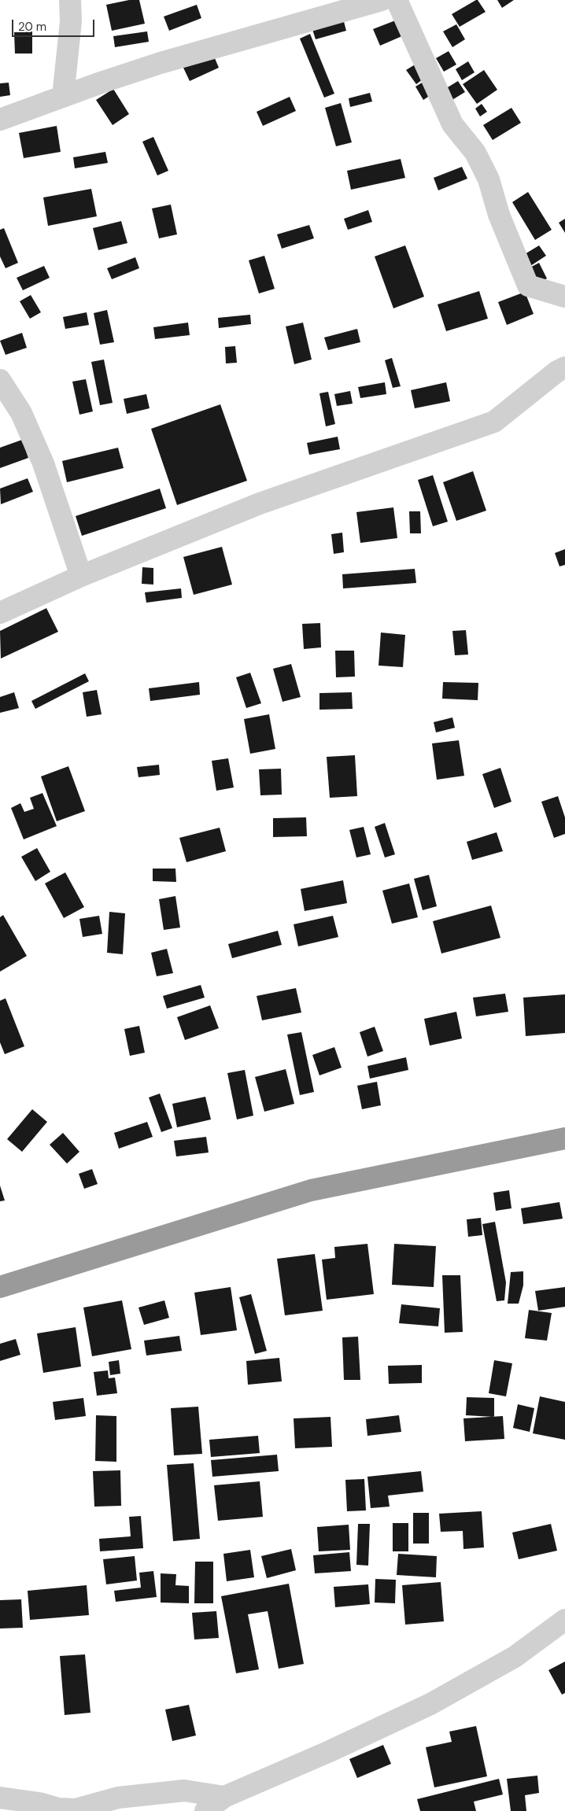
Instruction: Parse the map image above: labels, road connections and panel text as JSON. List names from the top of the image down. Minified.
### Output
{"scale_bar":"20 m"}
